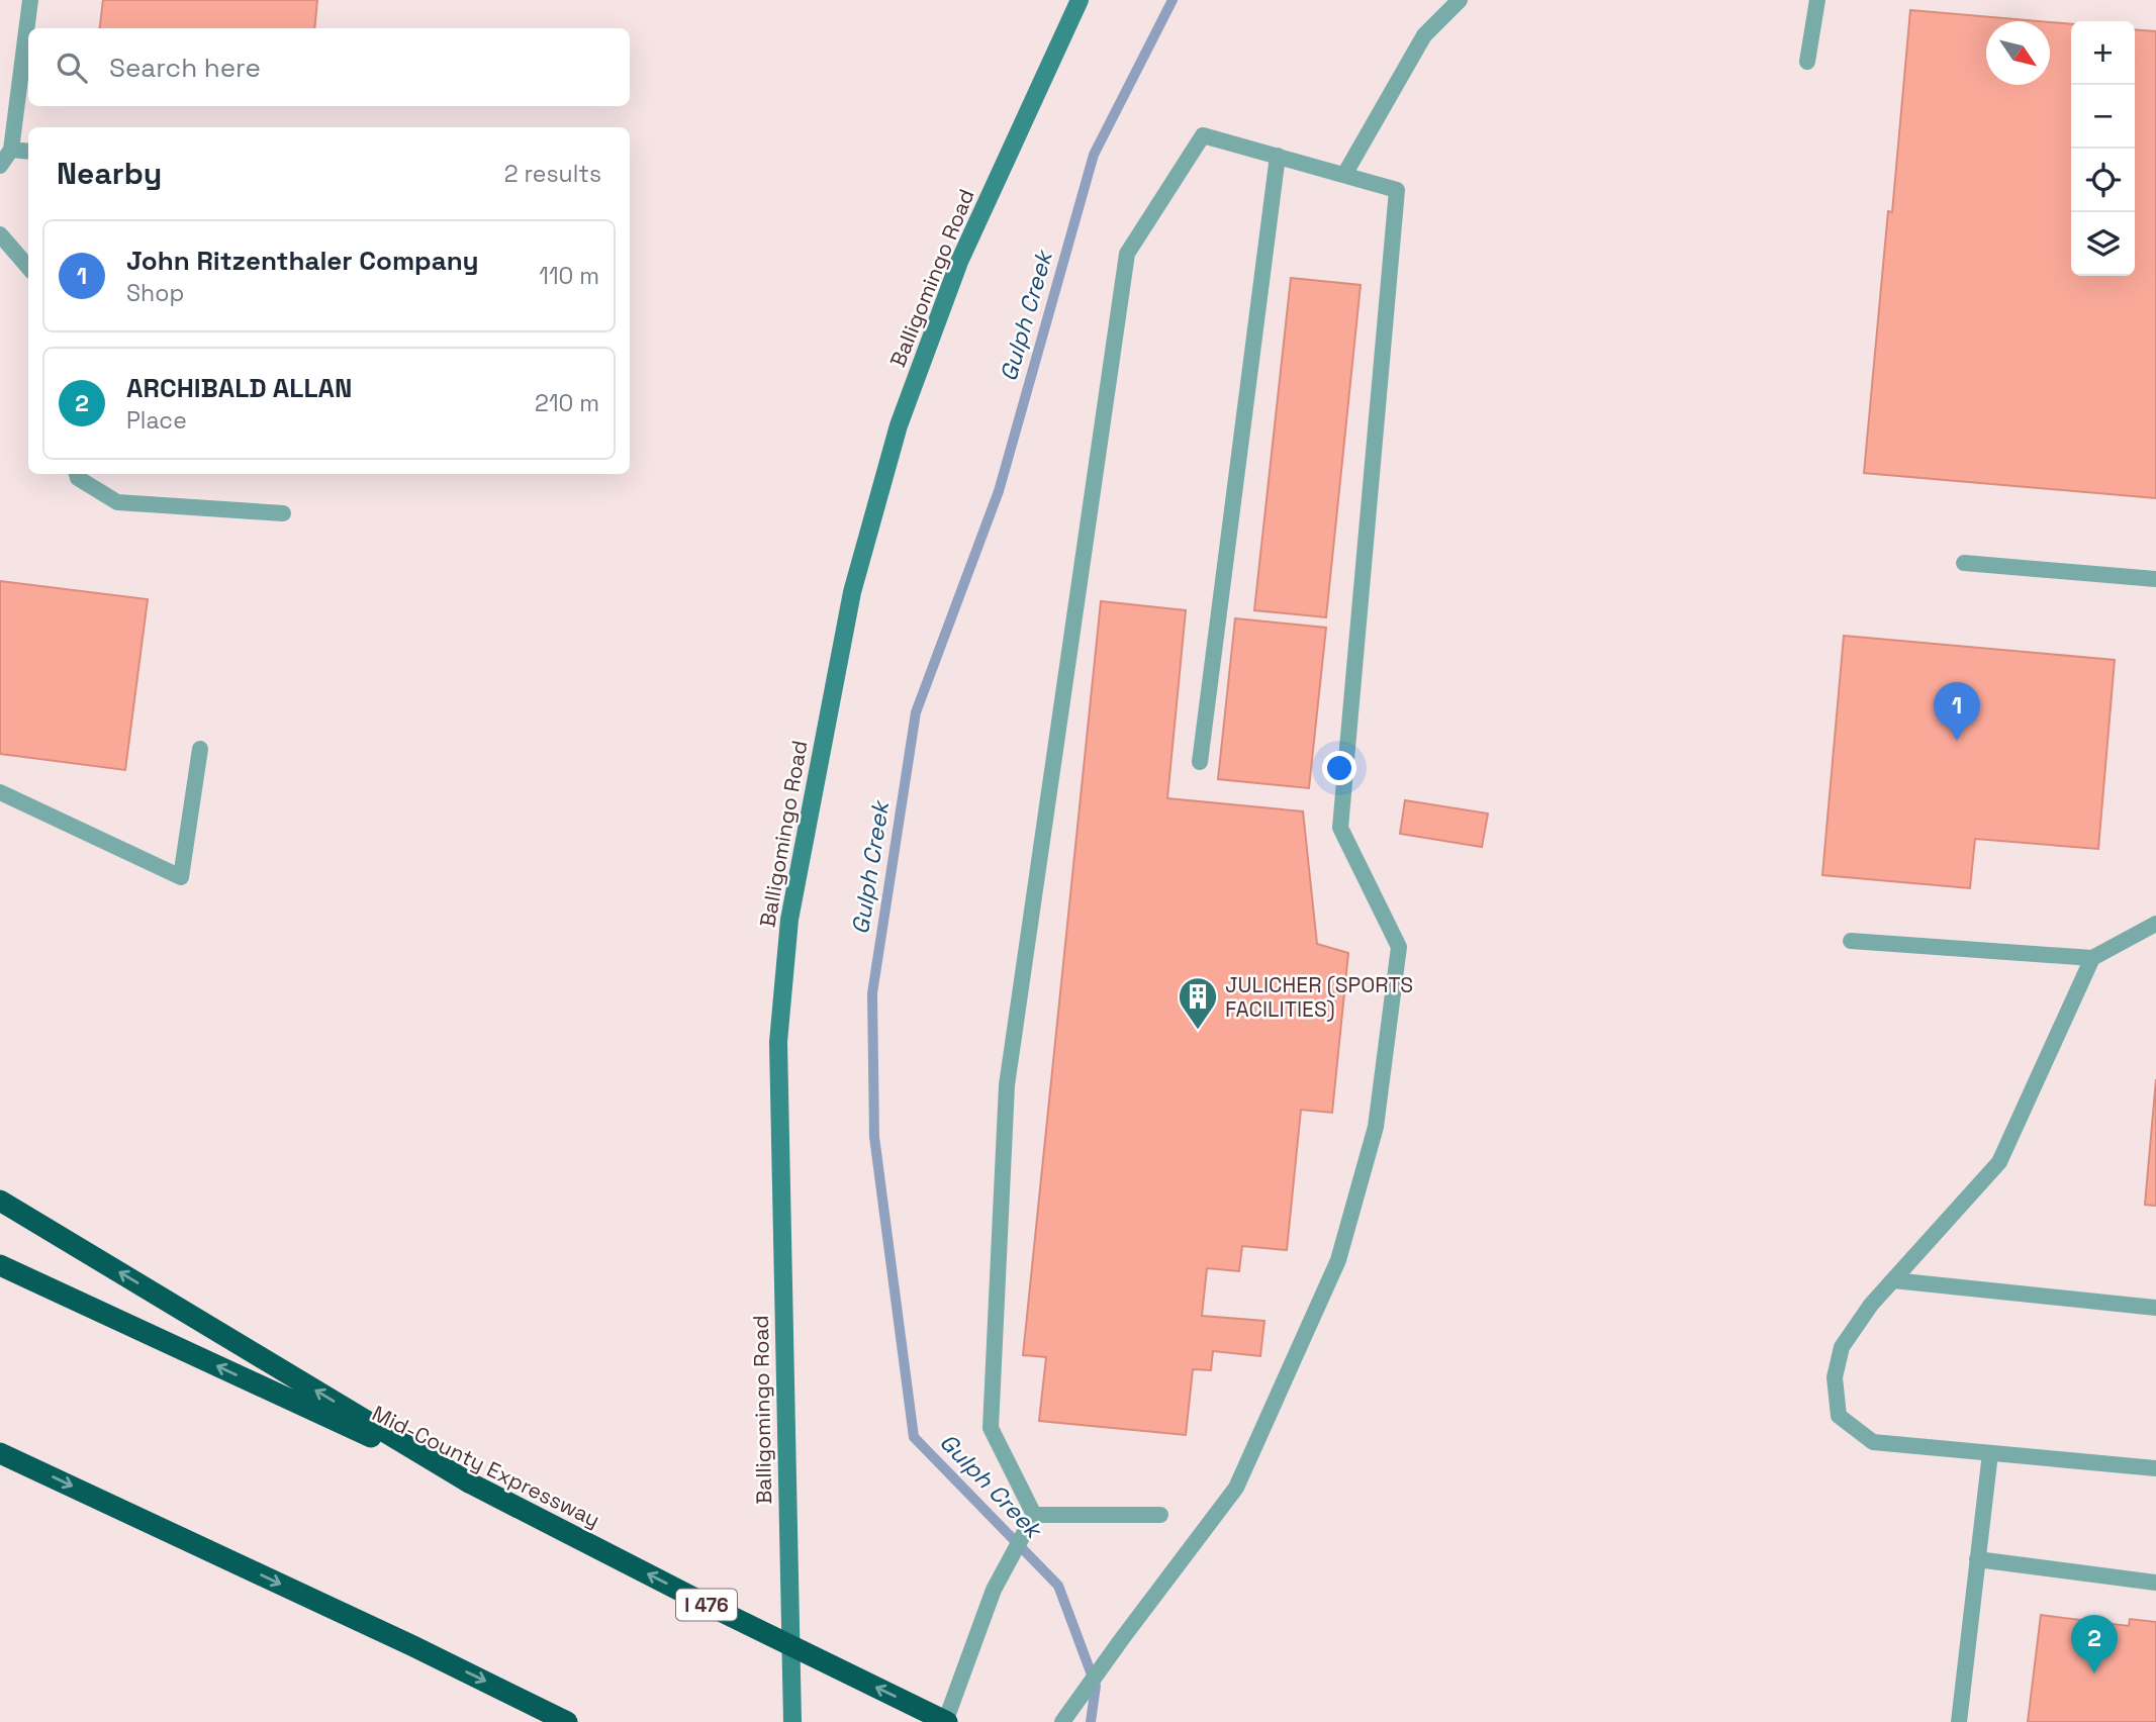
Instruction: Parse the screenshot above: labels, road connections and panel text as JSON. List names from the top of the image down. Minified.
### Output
{"streets":{"highway":["Mid-County Expressway","I 476"],"street":["Balligomingo Road"]},"water":["Gulph Creek"],"places":{"building":["JULICHER (SPORTS FACILITIES)"]},"north":"bottom right","page":{"map_buttons":["+","−"],"search":"Search here","heading":["Nearby","2 results"],"list":[{"mark":"1","name":"John Ritzenthaler Company","note":"Shop","value":"110 m"},{"mark":"2","name":"ARCHIBALD ALLAN","note":"Place","value":"210 m"}],"pins":["1","2"]}}
